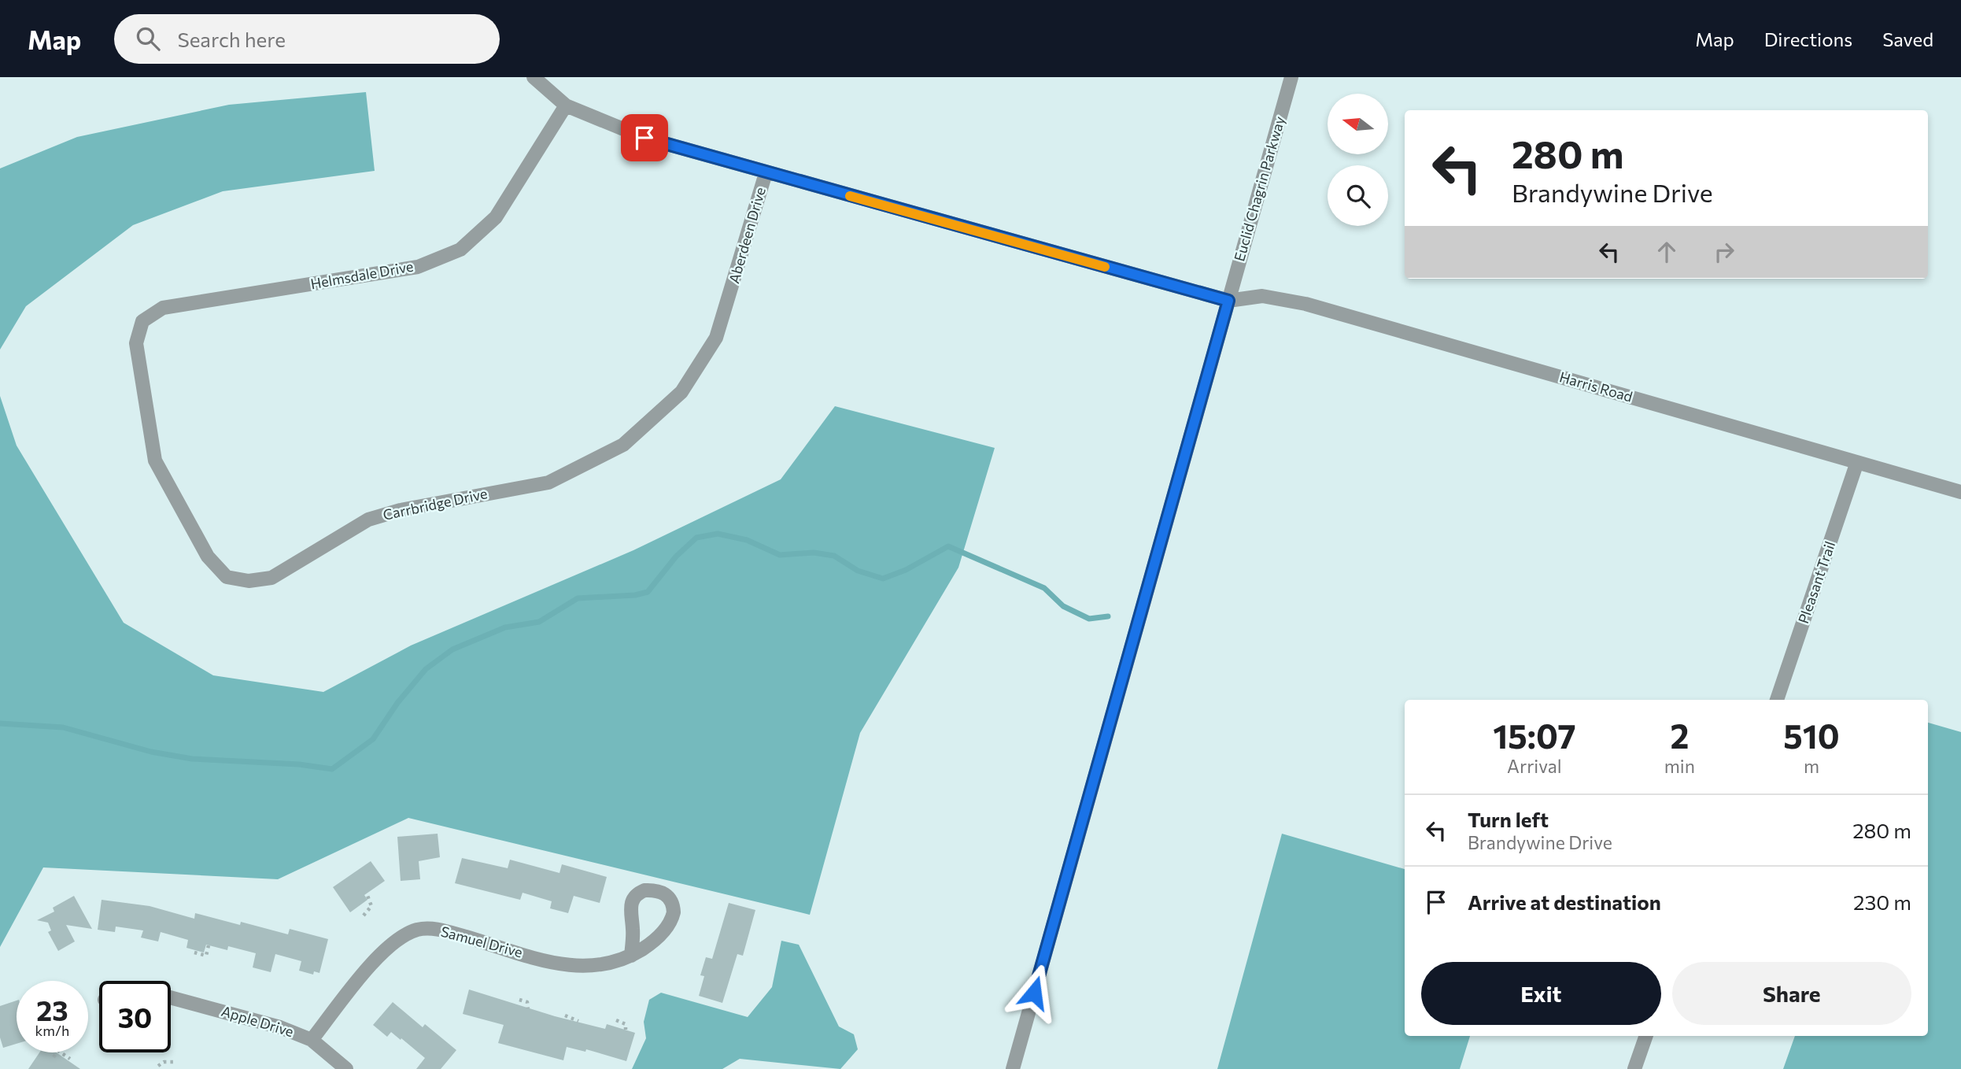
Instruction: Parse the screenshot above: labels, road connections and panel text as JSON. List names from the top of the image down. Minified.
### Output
{"streets":{"street":["Euclid Chagrin Parkway","Aberdeen Drive","Helmsdale Drive","Harris Road","Carrbridge Drive","Pleasant Trail","Samuel Drive","Apple Drive"]},"crossings":[["Euclid Chagrin Parkway","Harris Road"],["Aberdeen Drive","Carrbridge Drive"],["Helmsdale Drive","Carrbridge Drive"],["Harris Road","Pleasant Trail"],["Samuel Drive","Apple Drive"]],"north":"left","page":{"header":"Map","search":"Search here","nav":["Map","Directions","Saved"],"turn":["280 m","Brandywine Drive"],"eta":["15:07","Arrival","2","min","510","m"],"list":[{"name":"Turn left","note":"Brandywine Drive","value":"280 m"},{"name":"Arrive at destination","value":"230 m"}],"buttons":["Exit","Share"],"speed":"23 km/h","limit":"30"}}
